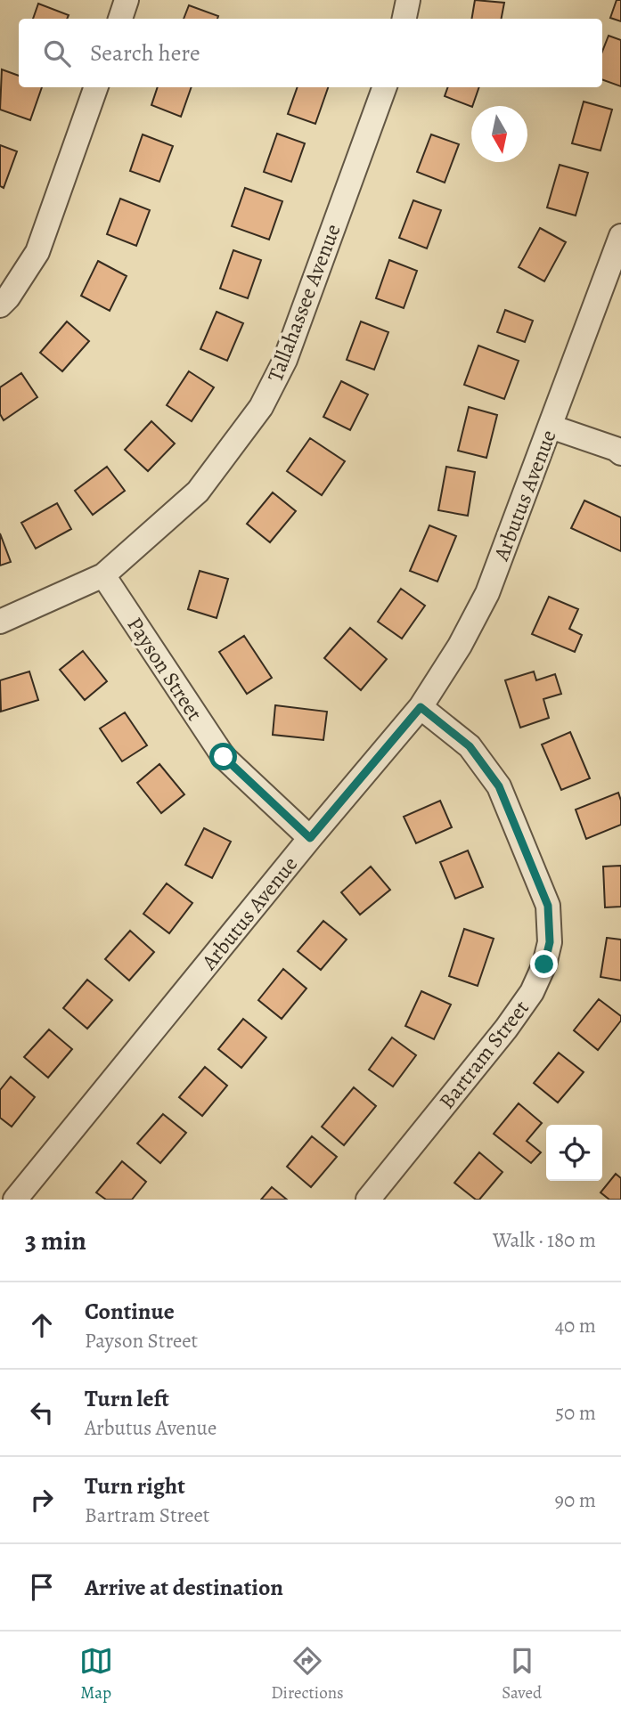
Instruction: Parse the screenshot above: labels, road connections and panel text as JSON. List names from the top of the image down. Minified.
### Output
{"streets":{"street":["Tallahassee Avenue","Arbutus Avenue","Payson Street","Bartram Street"]},"crossings":[["Tallahassee Avenue","Payson Street"],["Arbutus Avenue","Payson Street"],["Arbutus Avenue","Bartram Street"]],"north":"bottom","page":{"search":"Search here","heading":["3 min","Walk · 180 m"],"list":[["Continue","Payson Street","40 m"],["Turn left","Arbutus Avenue","50 m"],["Turn right","Bartram Street","90 m"],"Arrive at destination"],"nav":["Map","Directions","Saved"]}}
